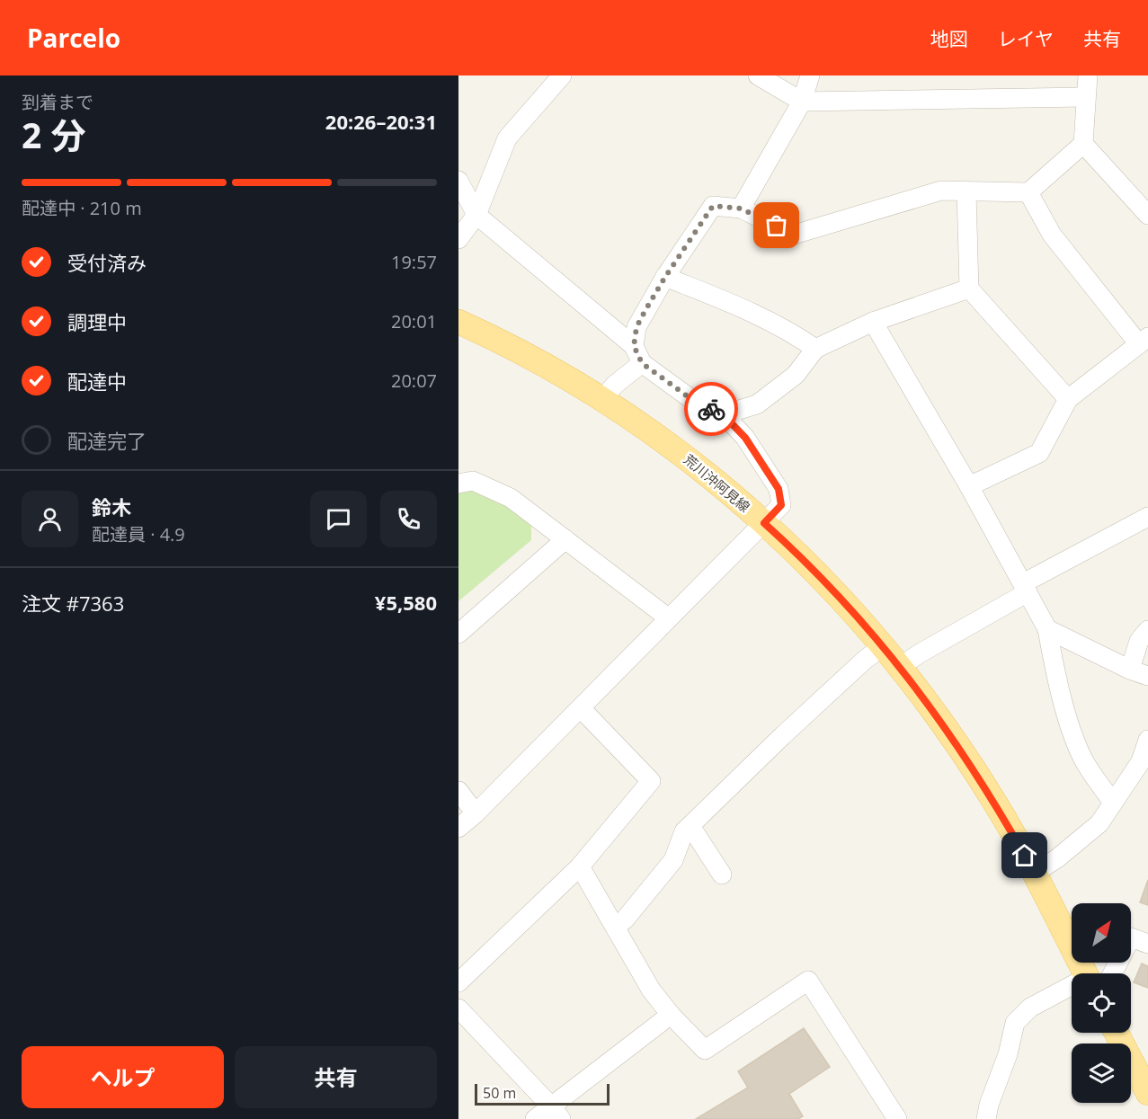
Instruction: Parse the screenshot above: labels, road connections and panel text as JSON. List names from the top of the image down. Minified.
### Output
{"streets":{"main road":["荒川沖阿見線"]},"scale_bar":"50 m","north":"top right","page":{"header":"Parcelo","nav":["地図","レイヤ","共有"],"heading":["2 分","到着まで","20:26–20:31"],"panel":["鈴木","配達員 · 4.9","注文 #7363","¥5,580"],"bar":"配達中 · 210 m","list":[["受付済み","19:57"],["調理中","20:01"],["配達中","20:07"],"配達完了"],"buttons":["ヘルプ","共有"],"scale":"50 m"}}
